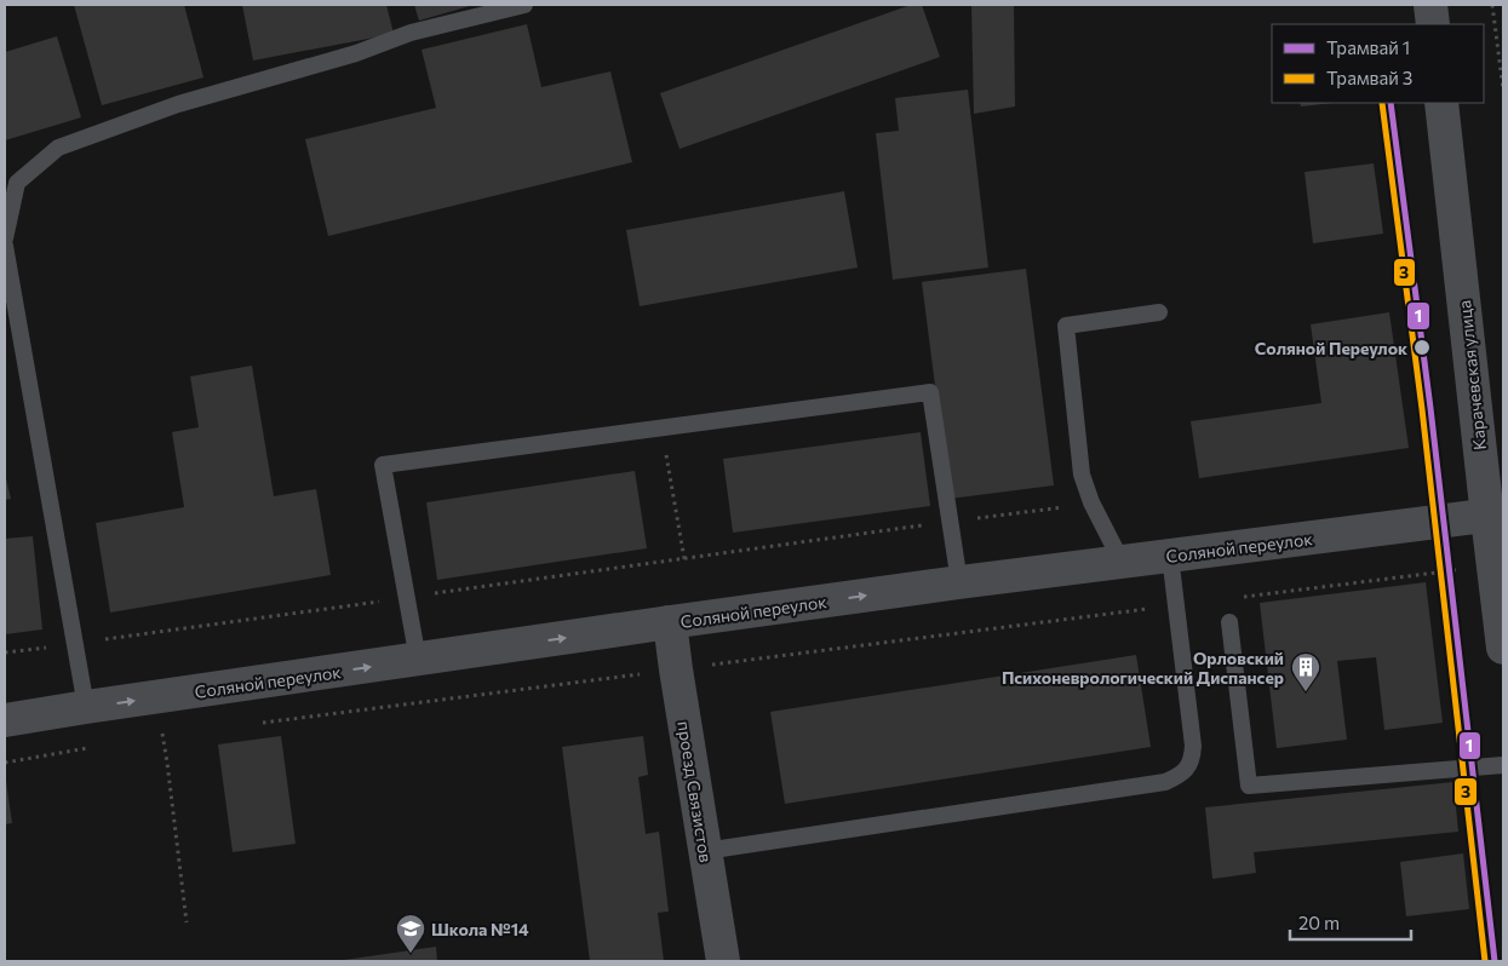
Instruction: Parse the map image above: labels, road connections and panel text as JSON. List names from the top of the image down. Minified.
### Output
{"streets":{"street":["Карачевская улица","Соляной переулок","проезд Связистов"]},"crossings":[["Карачевская улица","Соляной переулок"],["Соляной переулок","проезд Связистов"]],"one_way":["Соляной переулок"],"places":{"other":["Соляной Переулок"],"building":["Орловский Психоневрологический Диспансер"],"school or university":["Школа №14"]},"lines":["tram line 1","tram line 3"],"legend":["Трамвай 1","Трамвай 3"],"scale_bar":"20 m"}
